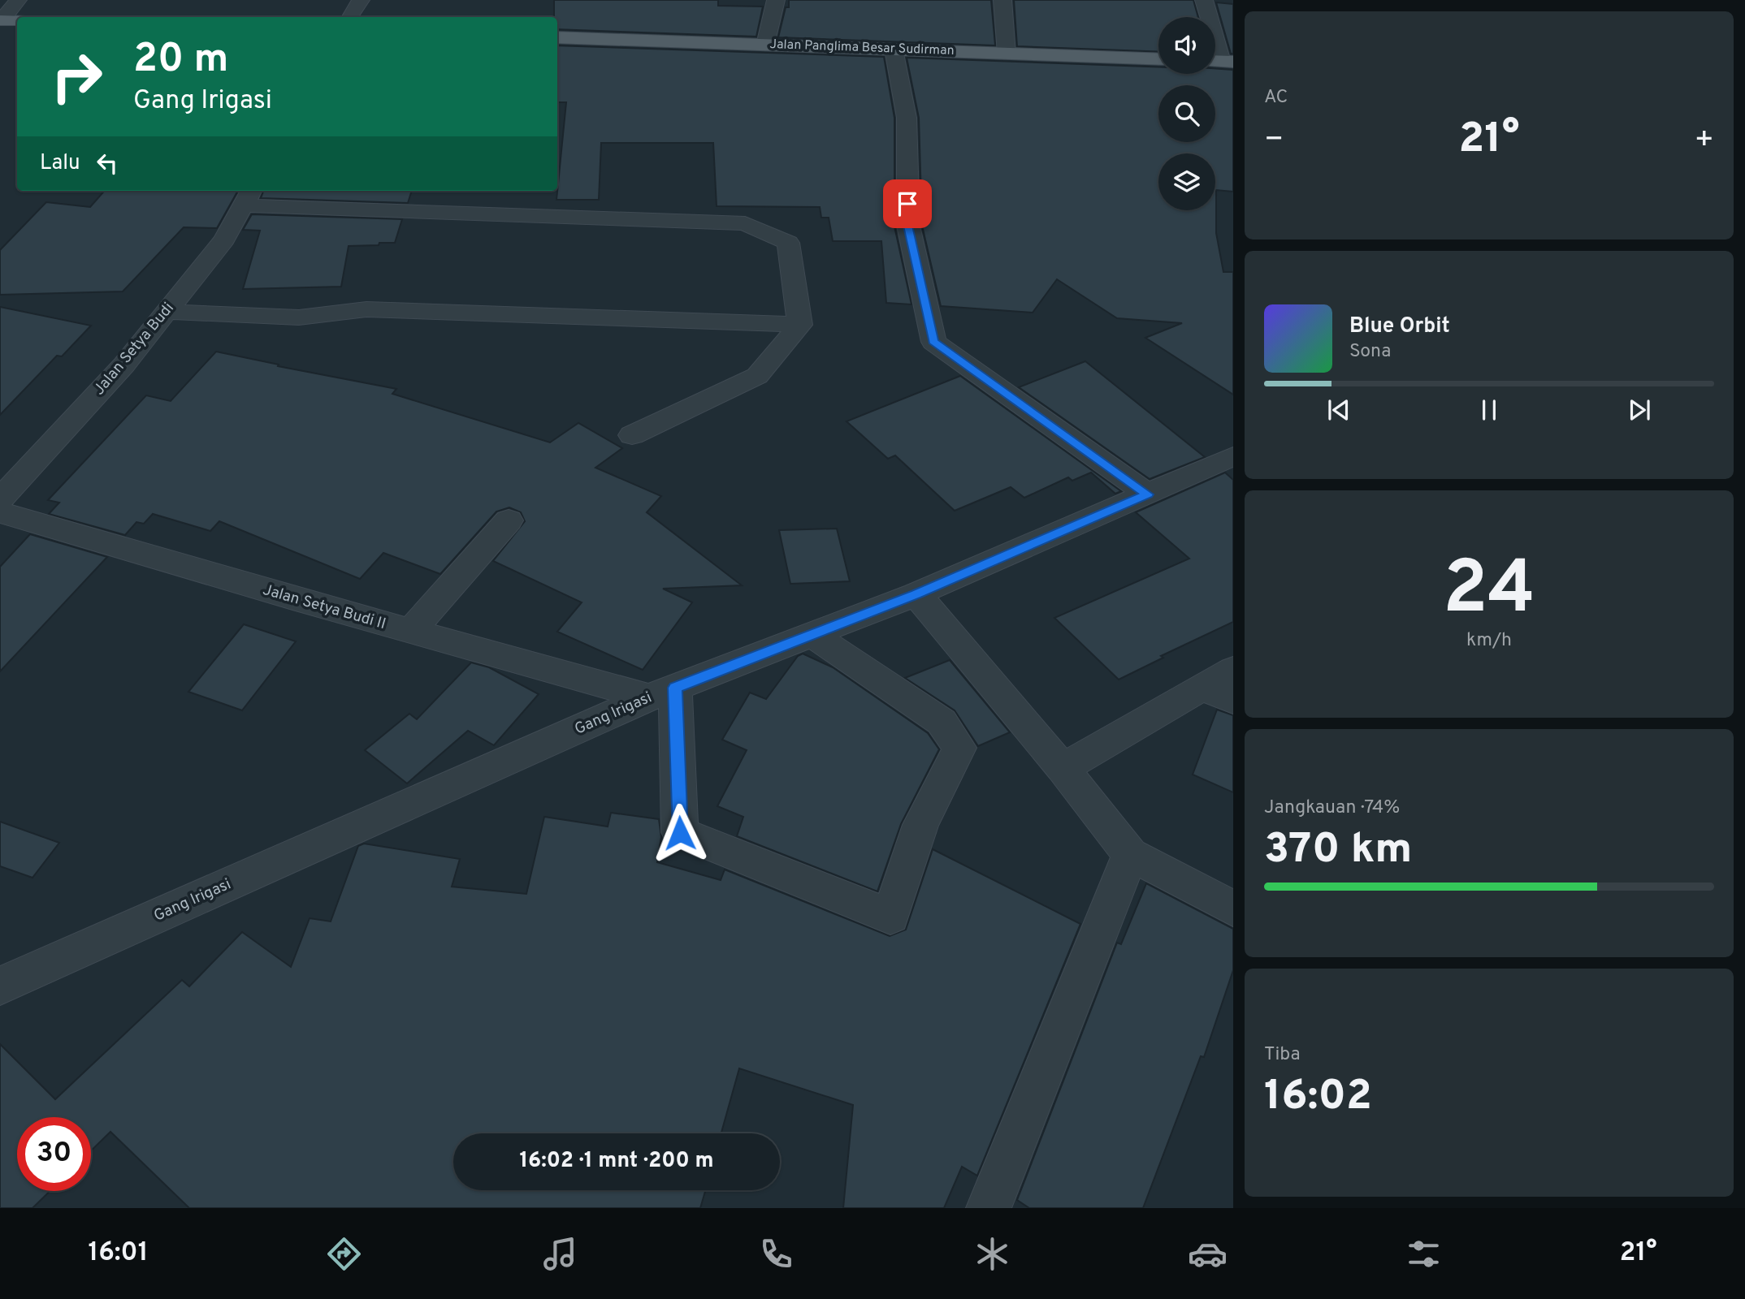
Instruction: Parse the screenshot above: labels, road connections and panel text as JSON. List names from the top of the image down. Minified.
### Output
{"streets":{"main road":["Jalan Panglima Besar Sudirman"],"street":["Jalan Setya Budi","Jalan Setya Budi II","Gang Irigasi"]},"crossings":[["Jalan Setya Budi II","Gang Irigasi"]],"page":{"tile":["AC",["24","km/h"],["Jangkauan · 74%","370 km"],["Tiba","16:02"]],"turn":["20 m","Gang Irigasi"],"heat":["−","21°","+"],"then":"Lalu","song":["Blue Orbit","Sona"],"limit":"30","trip":"16:02 · 1 mnt · 200 m","tabs":["16:01","21°"]}}
